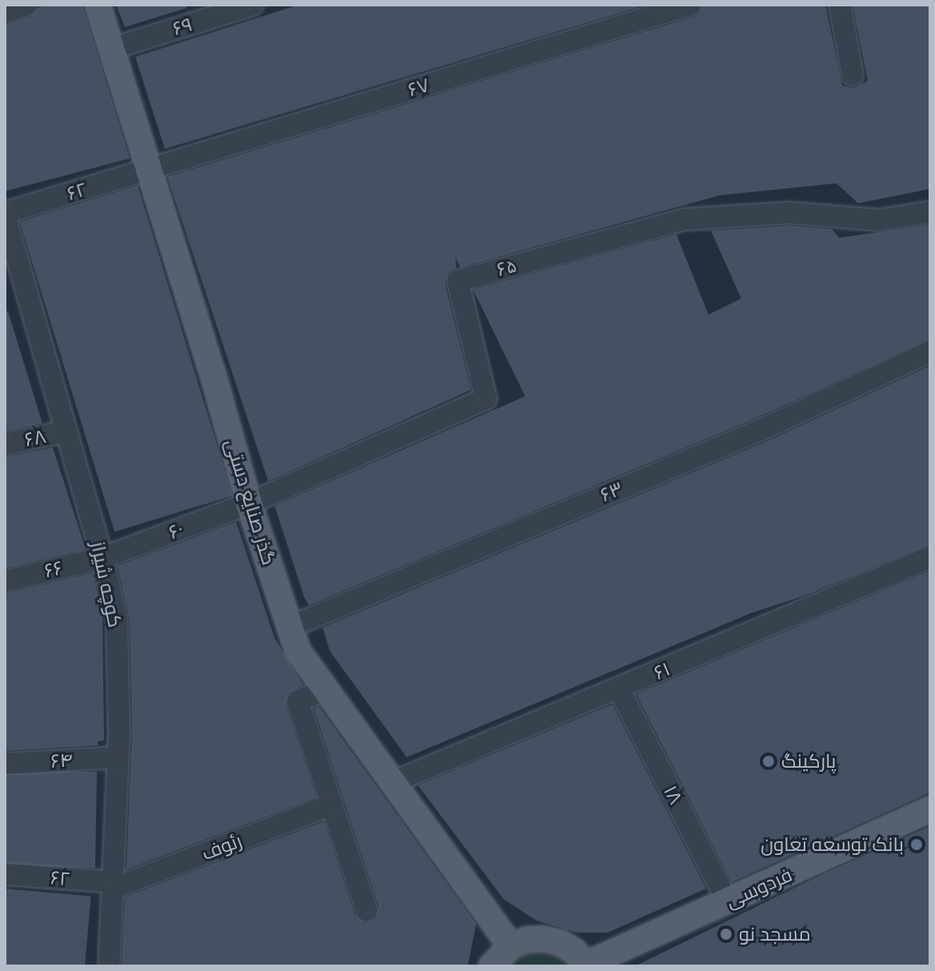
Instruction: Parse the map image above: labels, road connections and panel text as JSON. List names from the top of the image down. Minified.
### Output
{"streets":{"main road":["گذر صنایع دستی","فردوسی"],"street":["۶۹","۶۷","۶۲","۶۵","۶۸","۶۳","۶۰","۶۶","کوچه شیراز","۶۱","۶۴","۱۸","رئوف"]},"crossings":[["۶۹","گذر صنایع دستی"],["۶۷","۶۲"],["۶۷","گذر صنایع دستی"],["۶۲","گذر صنایع دستی"],["۶۲","کوچه شیراز"],["۶۲","رئوف"],["۶۵","گذر صنایع دستی"],["۶۵","۶۰"],["۶۸","کوچه شیراز"],["۶۳","گذر صنایع دستی"],["گذر صنایع دستی","۶۰"],["گذر صنایع دستی","۶۱"],["۶۰","۶۶"],["۶۰","کوچه شیراز"],["۶۶","کوچه شیراز"],["کوچه شیراز","۶۴"],["کوچه شیراز","رئوف"],["۶۱","۱۸"],["۱۸","فردوسی"]],"places":["پارکینگ","بانک توسعه تعاون","مسجد نو"]}
